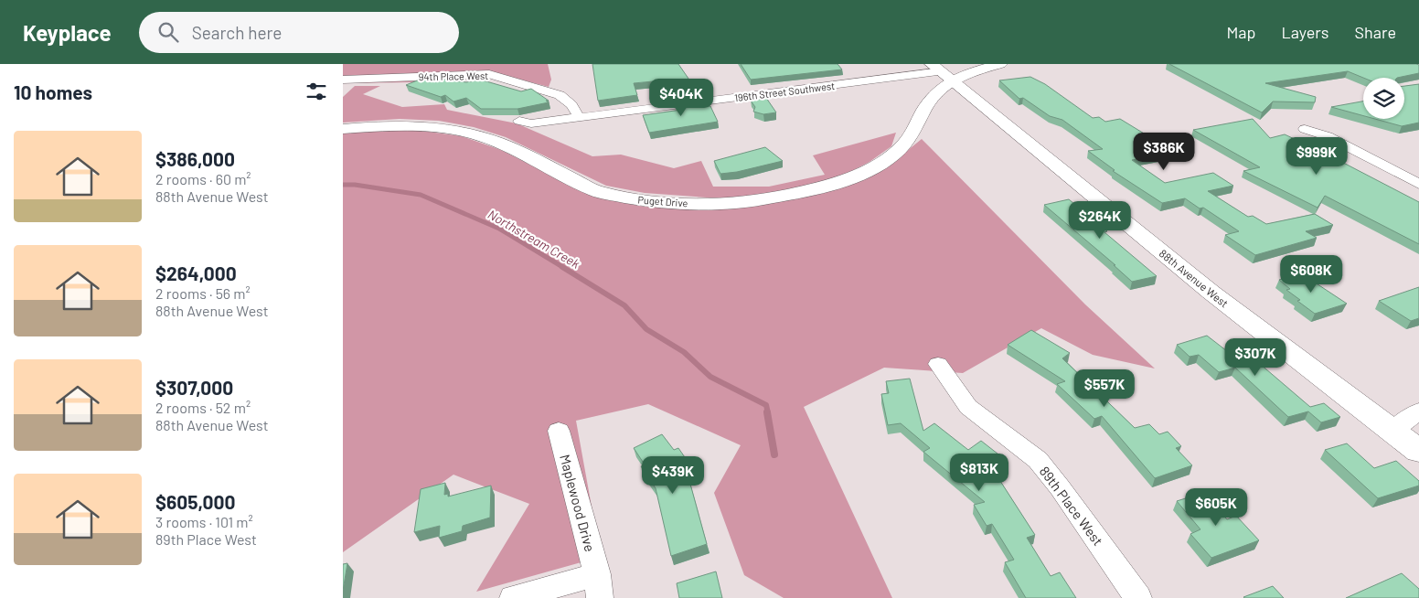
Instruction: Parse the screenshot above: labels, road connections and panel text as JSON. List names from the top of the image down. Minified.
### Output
{"streets":{"main road":["196th Street Southwest","Puget Drive","88th Avenue West"],"street":["94th Place West","Maplewood Drive","89th Place West"]},"crossings":[["94th Place West","196th Street Southwest"],["196th Street Southwest","Puget Drive"],["196th Street Southwest","88th Avenue West"],["Puget Drive","88th Avenue West"]],"water":["Northstream Creek"],"page":{"header":"Keyplace","search":"Search here","nav":["Map","Layers","Share"],"heading":"10 homes","price":["$404K","$386K","$999K","$264K","$608K","$307K","$557K","$813K","$439K","$605K"],"list":[{"name":"$386,000","note":"2 rooms · 60 m² · 88th Avenue West"},{"name":"$264,000","note":"2 rooms · 56 m² · 88th Avenue West"},{"name":"$307,000","note":"2 rooms · 52 m² · 88th Avenue West"},{"name":"$605,000","note":"3 rooms · 101 m² · 89th Place West"}]}}
